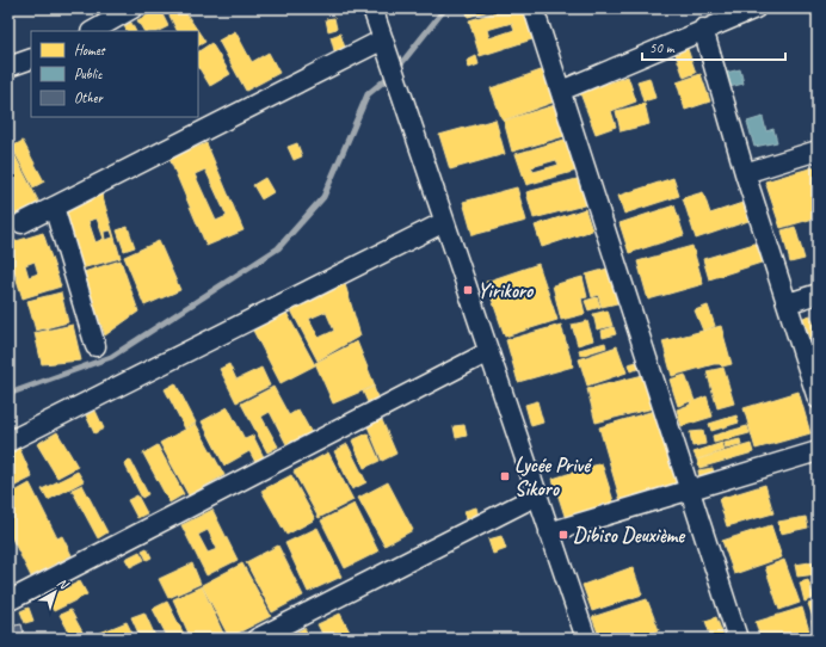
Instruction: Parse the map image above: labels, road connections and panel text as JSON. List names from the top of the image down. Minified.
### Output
{"places":{"transit":["Yirikoro","Lycée Privé Sikoro","Dibiso Deuxième"]},"legend":["Homes","Public","Other"],"scale_bar":"50 m","north":"top right"}
